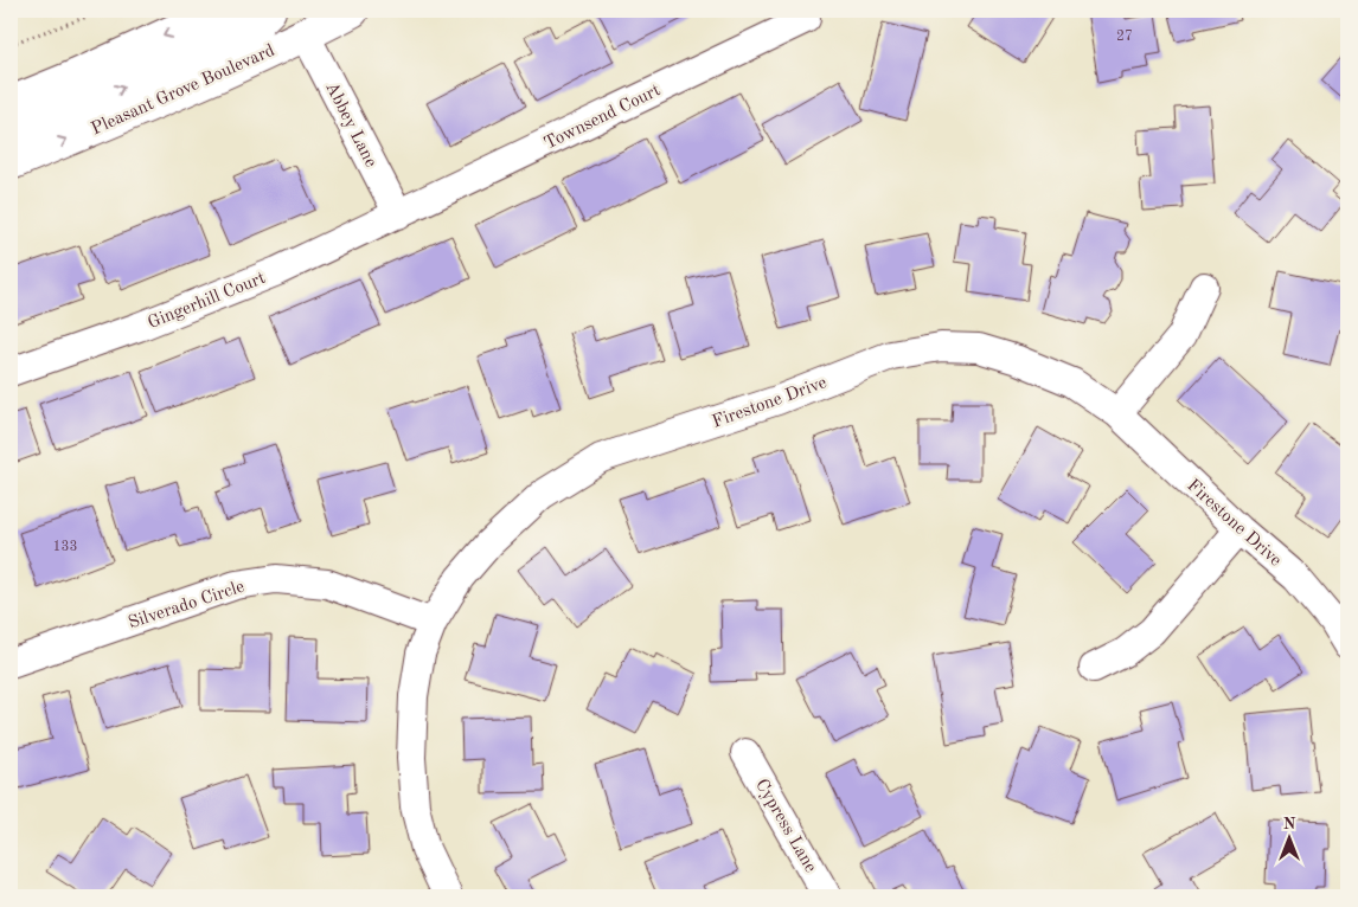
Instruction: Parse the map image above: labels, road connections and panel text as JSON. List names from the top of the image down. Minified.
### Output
{"streets":{"main road":["Pleasant Grove Boulevard"],"street":["Townsend Court","Abbey Lane","Gingerhill Court","Firestone Drive","Silverado Circle","Cypress Lane"]},"crossings":[["Pleasant Grove Boulevard","Abbey Lane"],["Townsend Court","Abbey Lane"],["Townsend Court","Gingerhill Court"],["Abbey Lane","Gingerhill Court"],["Firestone Drive","Silverado Circle"]],"house_numbers":["27","133"],"north":"top"}
